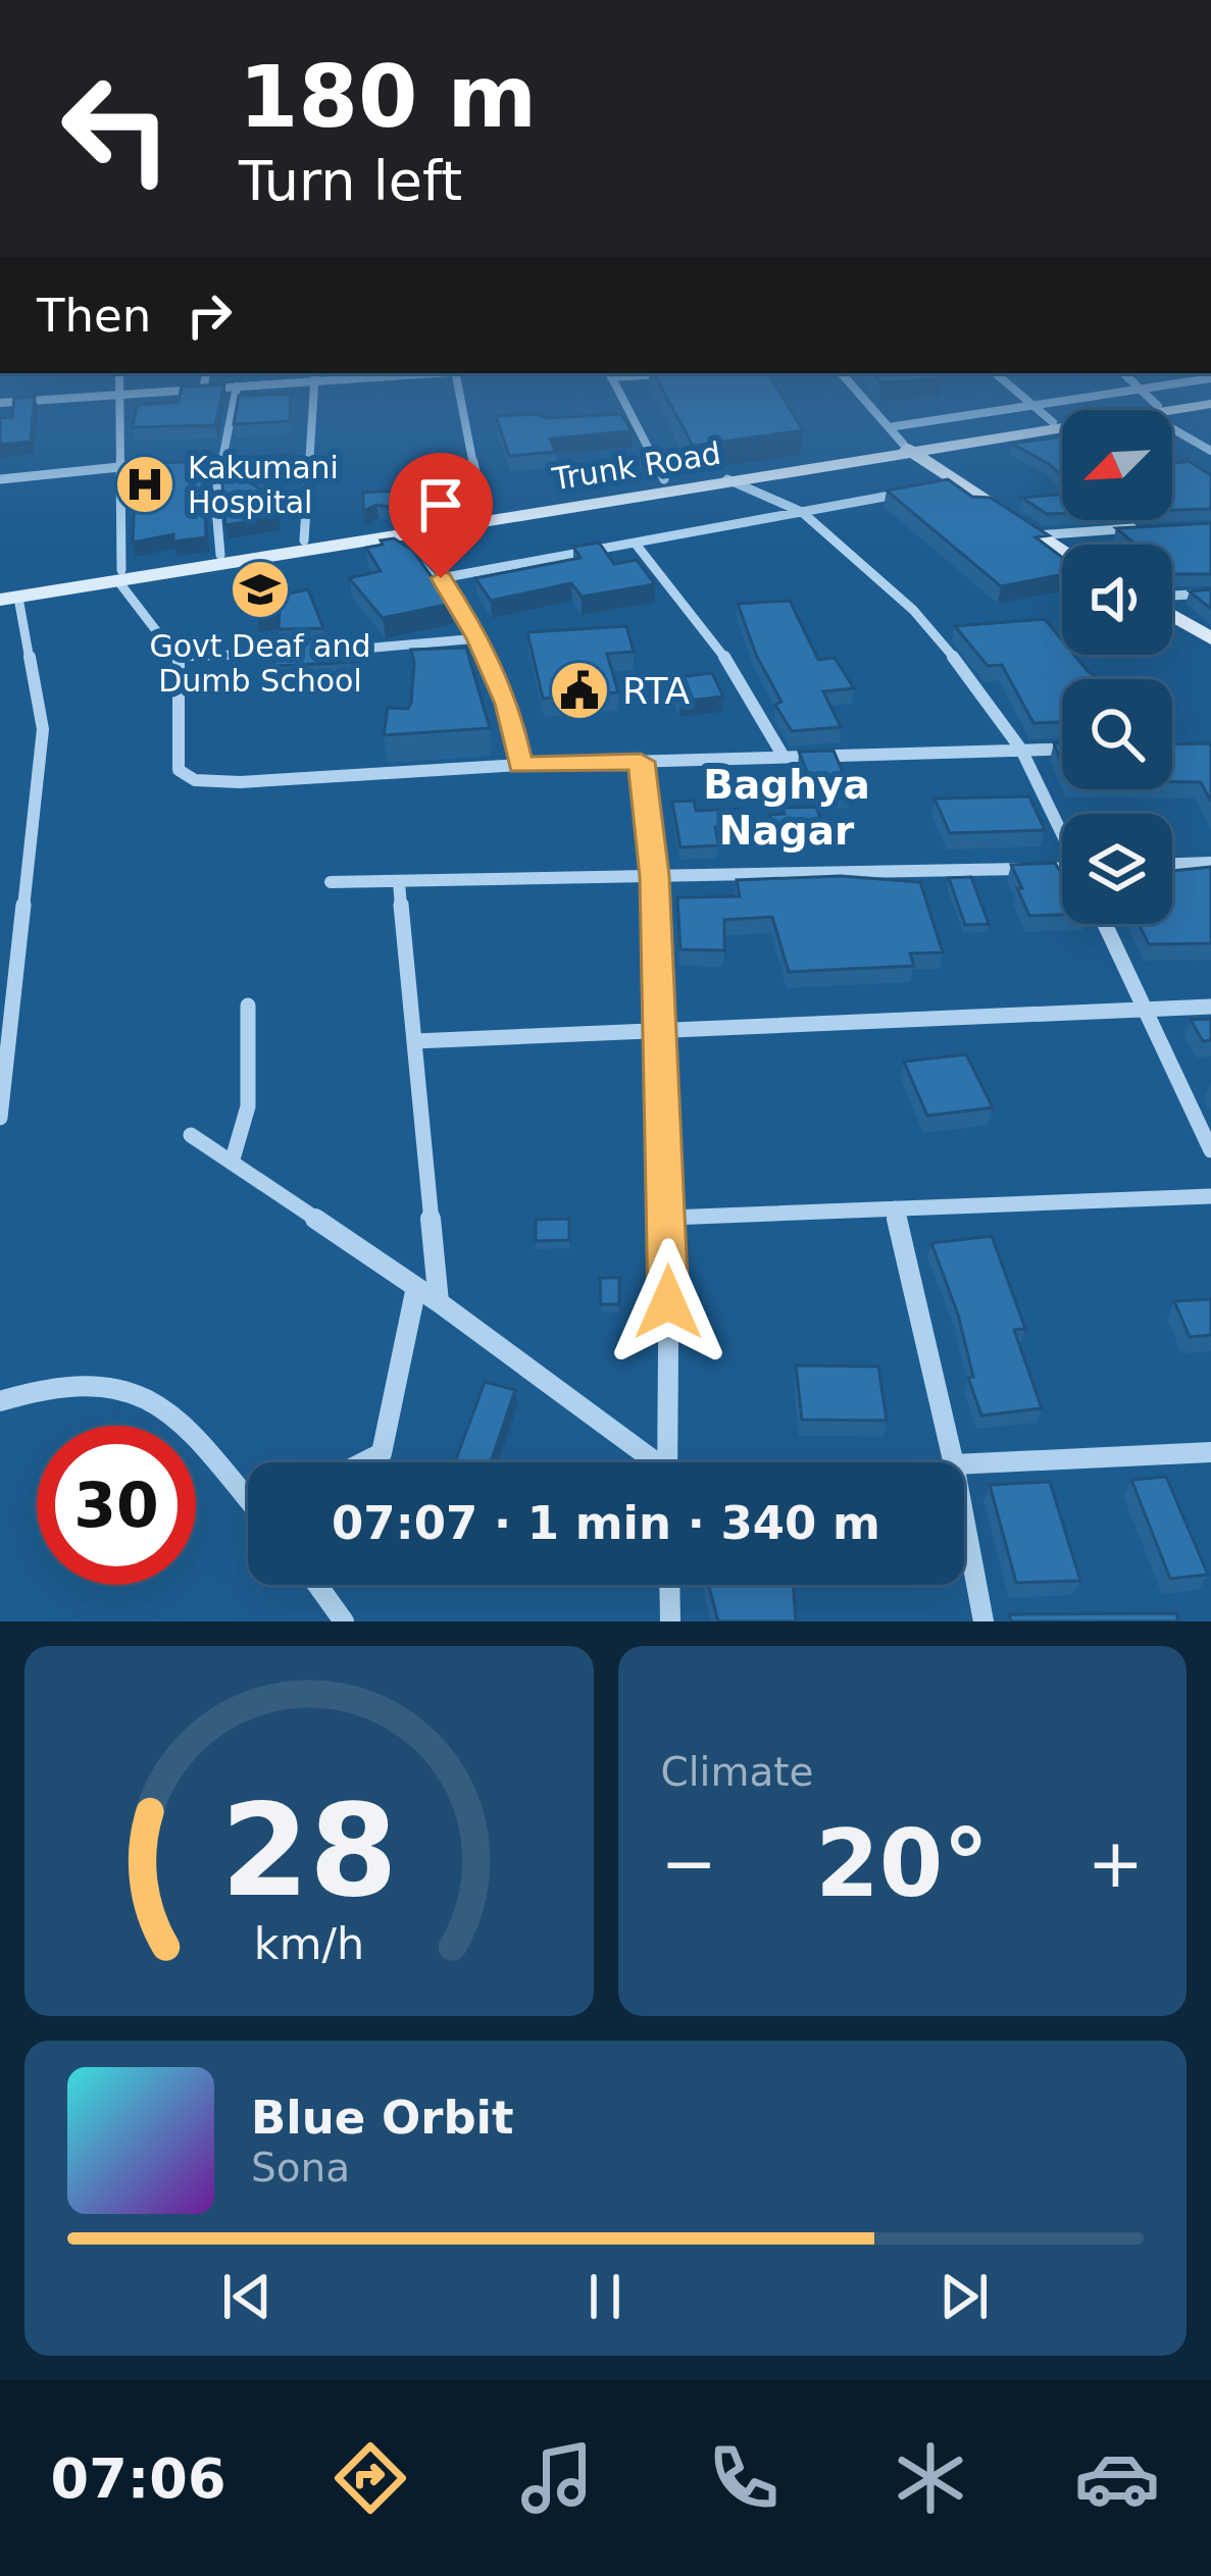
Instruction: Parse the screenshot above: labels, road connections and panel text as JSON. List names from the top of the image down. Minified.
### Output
{"streets":{"main road":["Trunk Road"]},"districts":["Baghya Nagar"],"places":{"hospital":["Kakumani Hospital"],"school or university":["Govt Deaf and Dumb School"],"public building":["RTA"]},"north":"bottom left","page":{"turn":["180 m","Turn left"],"then":"Then","limit":"30","trip":"07:07 · 1 min · 340 m","tile":"Climate","heat":["−","20°","+"],"song":["Blue Orbit","Sona"],"tabs":"07:06","gauge":["28","km/h"]}}
